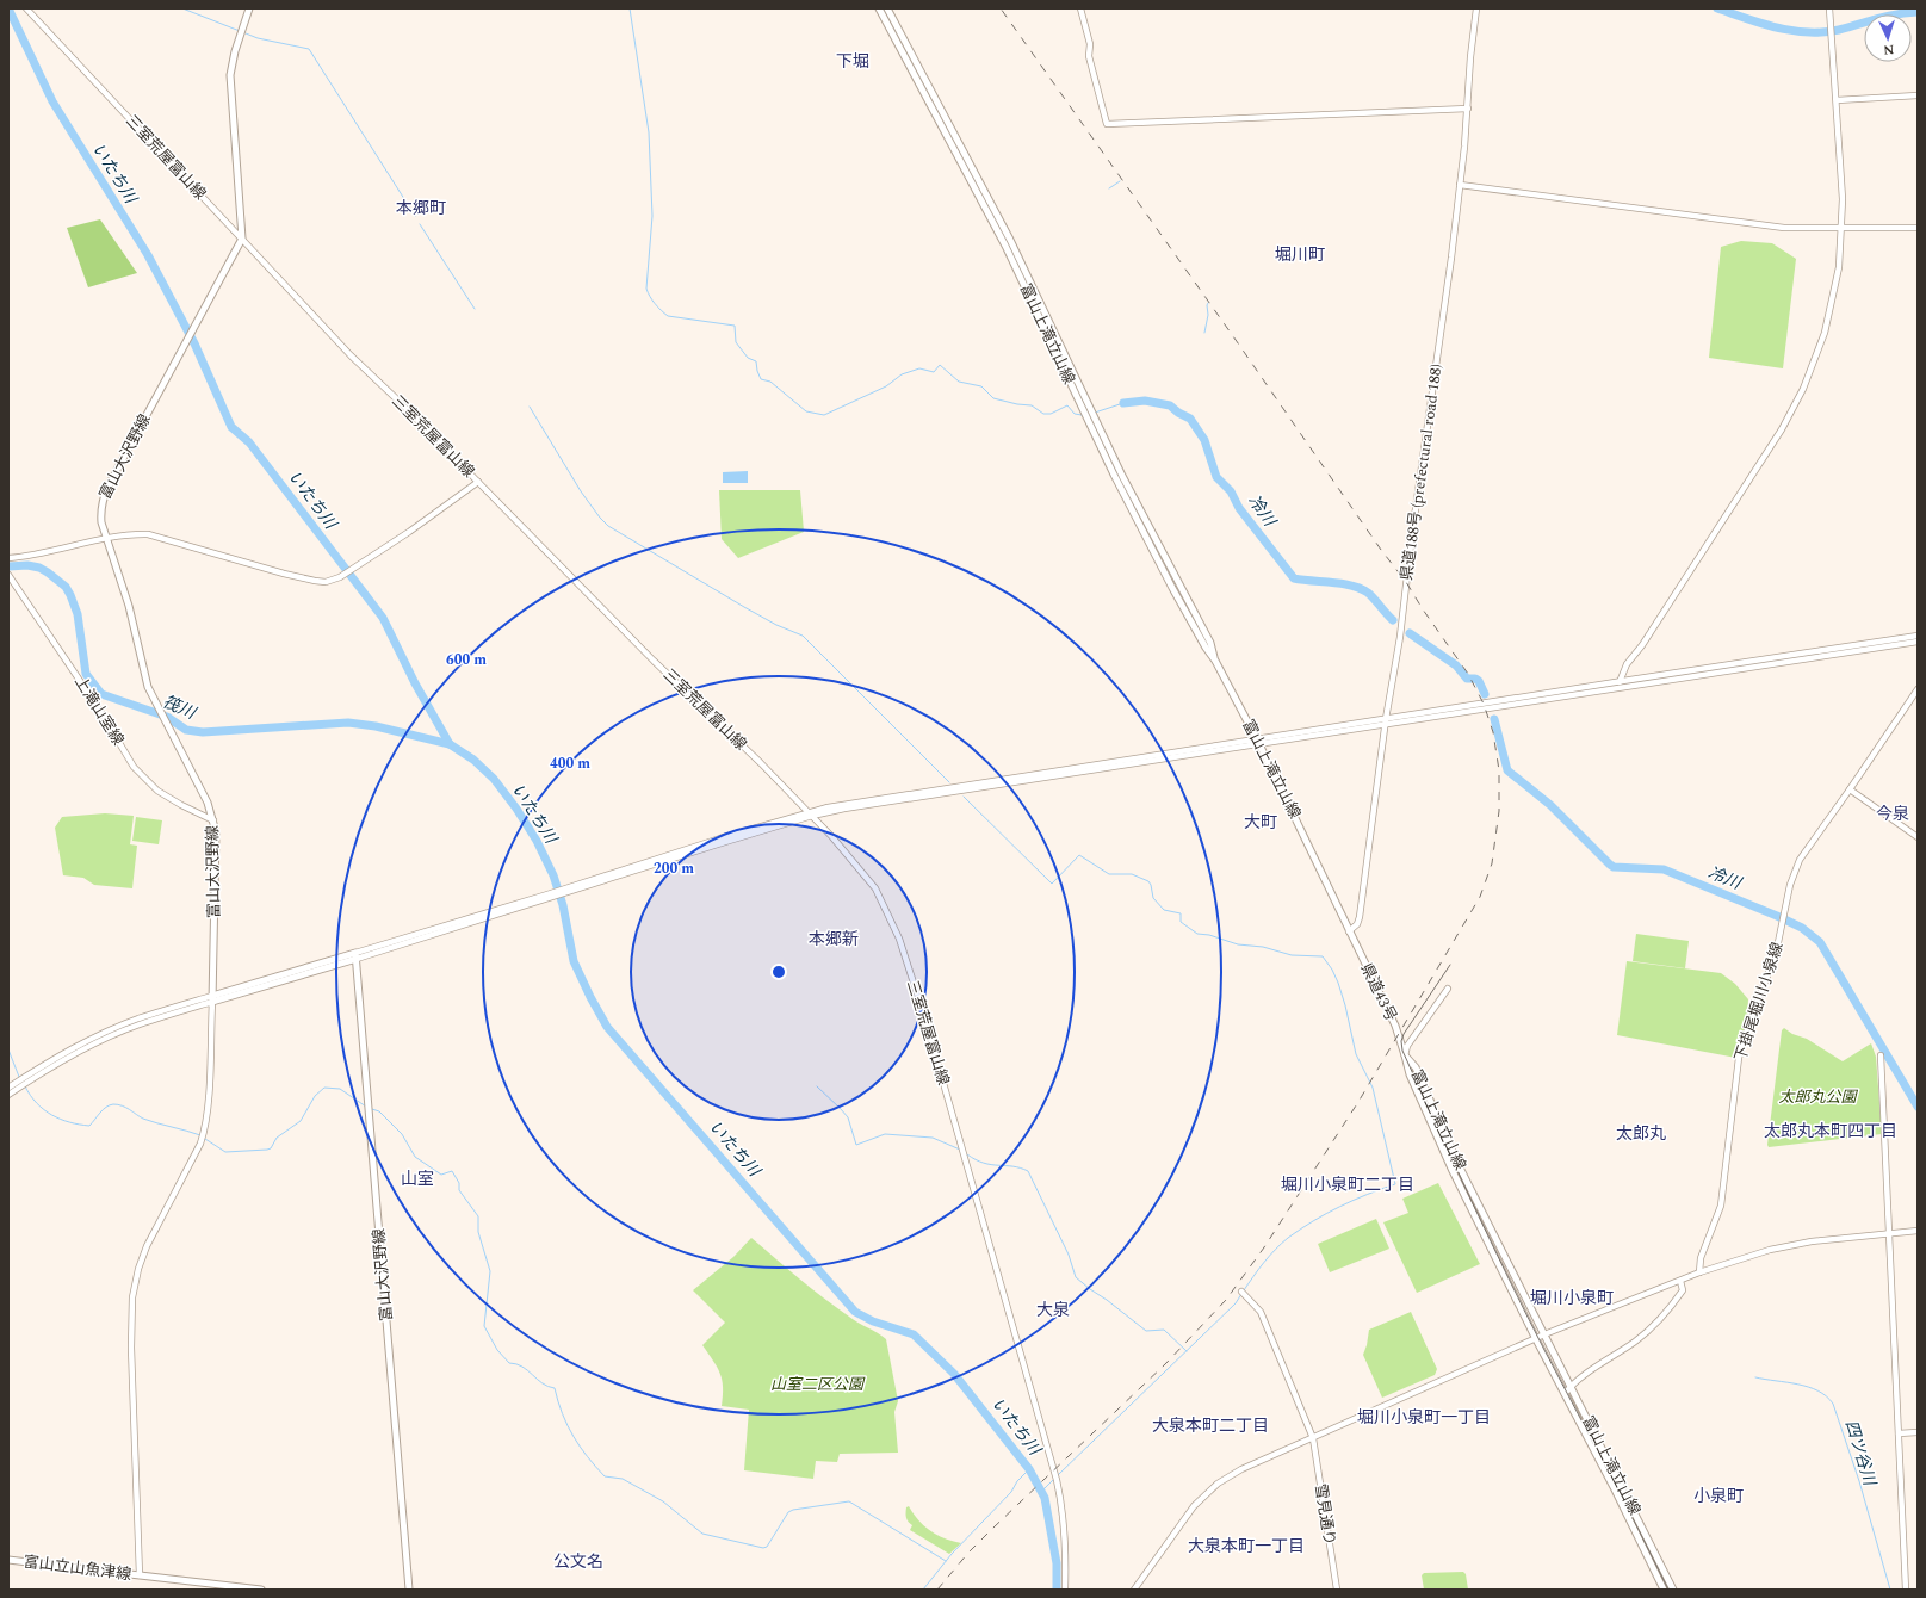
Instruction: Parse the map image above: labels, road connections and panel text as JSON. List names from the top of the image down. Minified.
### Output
{"streets":{"main road":["富山上滝立山線","富山大沢野線","県道43号","富山立山魚津線"],"street":["三室荒屋富山線","県道188号 (prefectural road 188)","上滝山室線","下掛尾堀川小泉線","雪見通り"]},"crossings":[["三室荒屋富山線","富山大沢野線"],["富山上滝立山線","県道188号 (prefectural road 188)"],["富山上滝立山線","県道43号"],["富山大沢野線","上滝山室線"],["県道188号 (prefectural road 188)","県道43号"]],"districts":["下堀","本郷町","堀川町","今泉","大町","本郷新","太郎丸本町四丁目","太郎丸","山室","堀川小泉町二丁目","堀川小泉町","大泉","堀川小泉町一丁目","大泉本町二丁目","小泉町","大泉本町一丁目","公文名"],"water":["いたち川","冷川","筏川","四ツ谷川"],"parks":["太郎丸公園","山室二区公園"],"north":"bottom","rings":["600 m","400 m","200 m"]}
